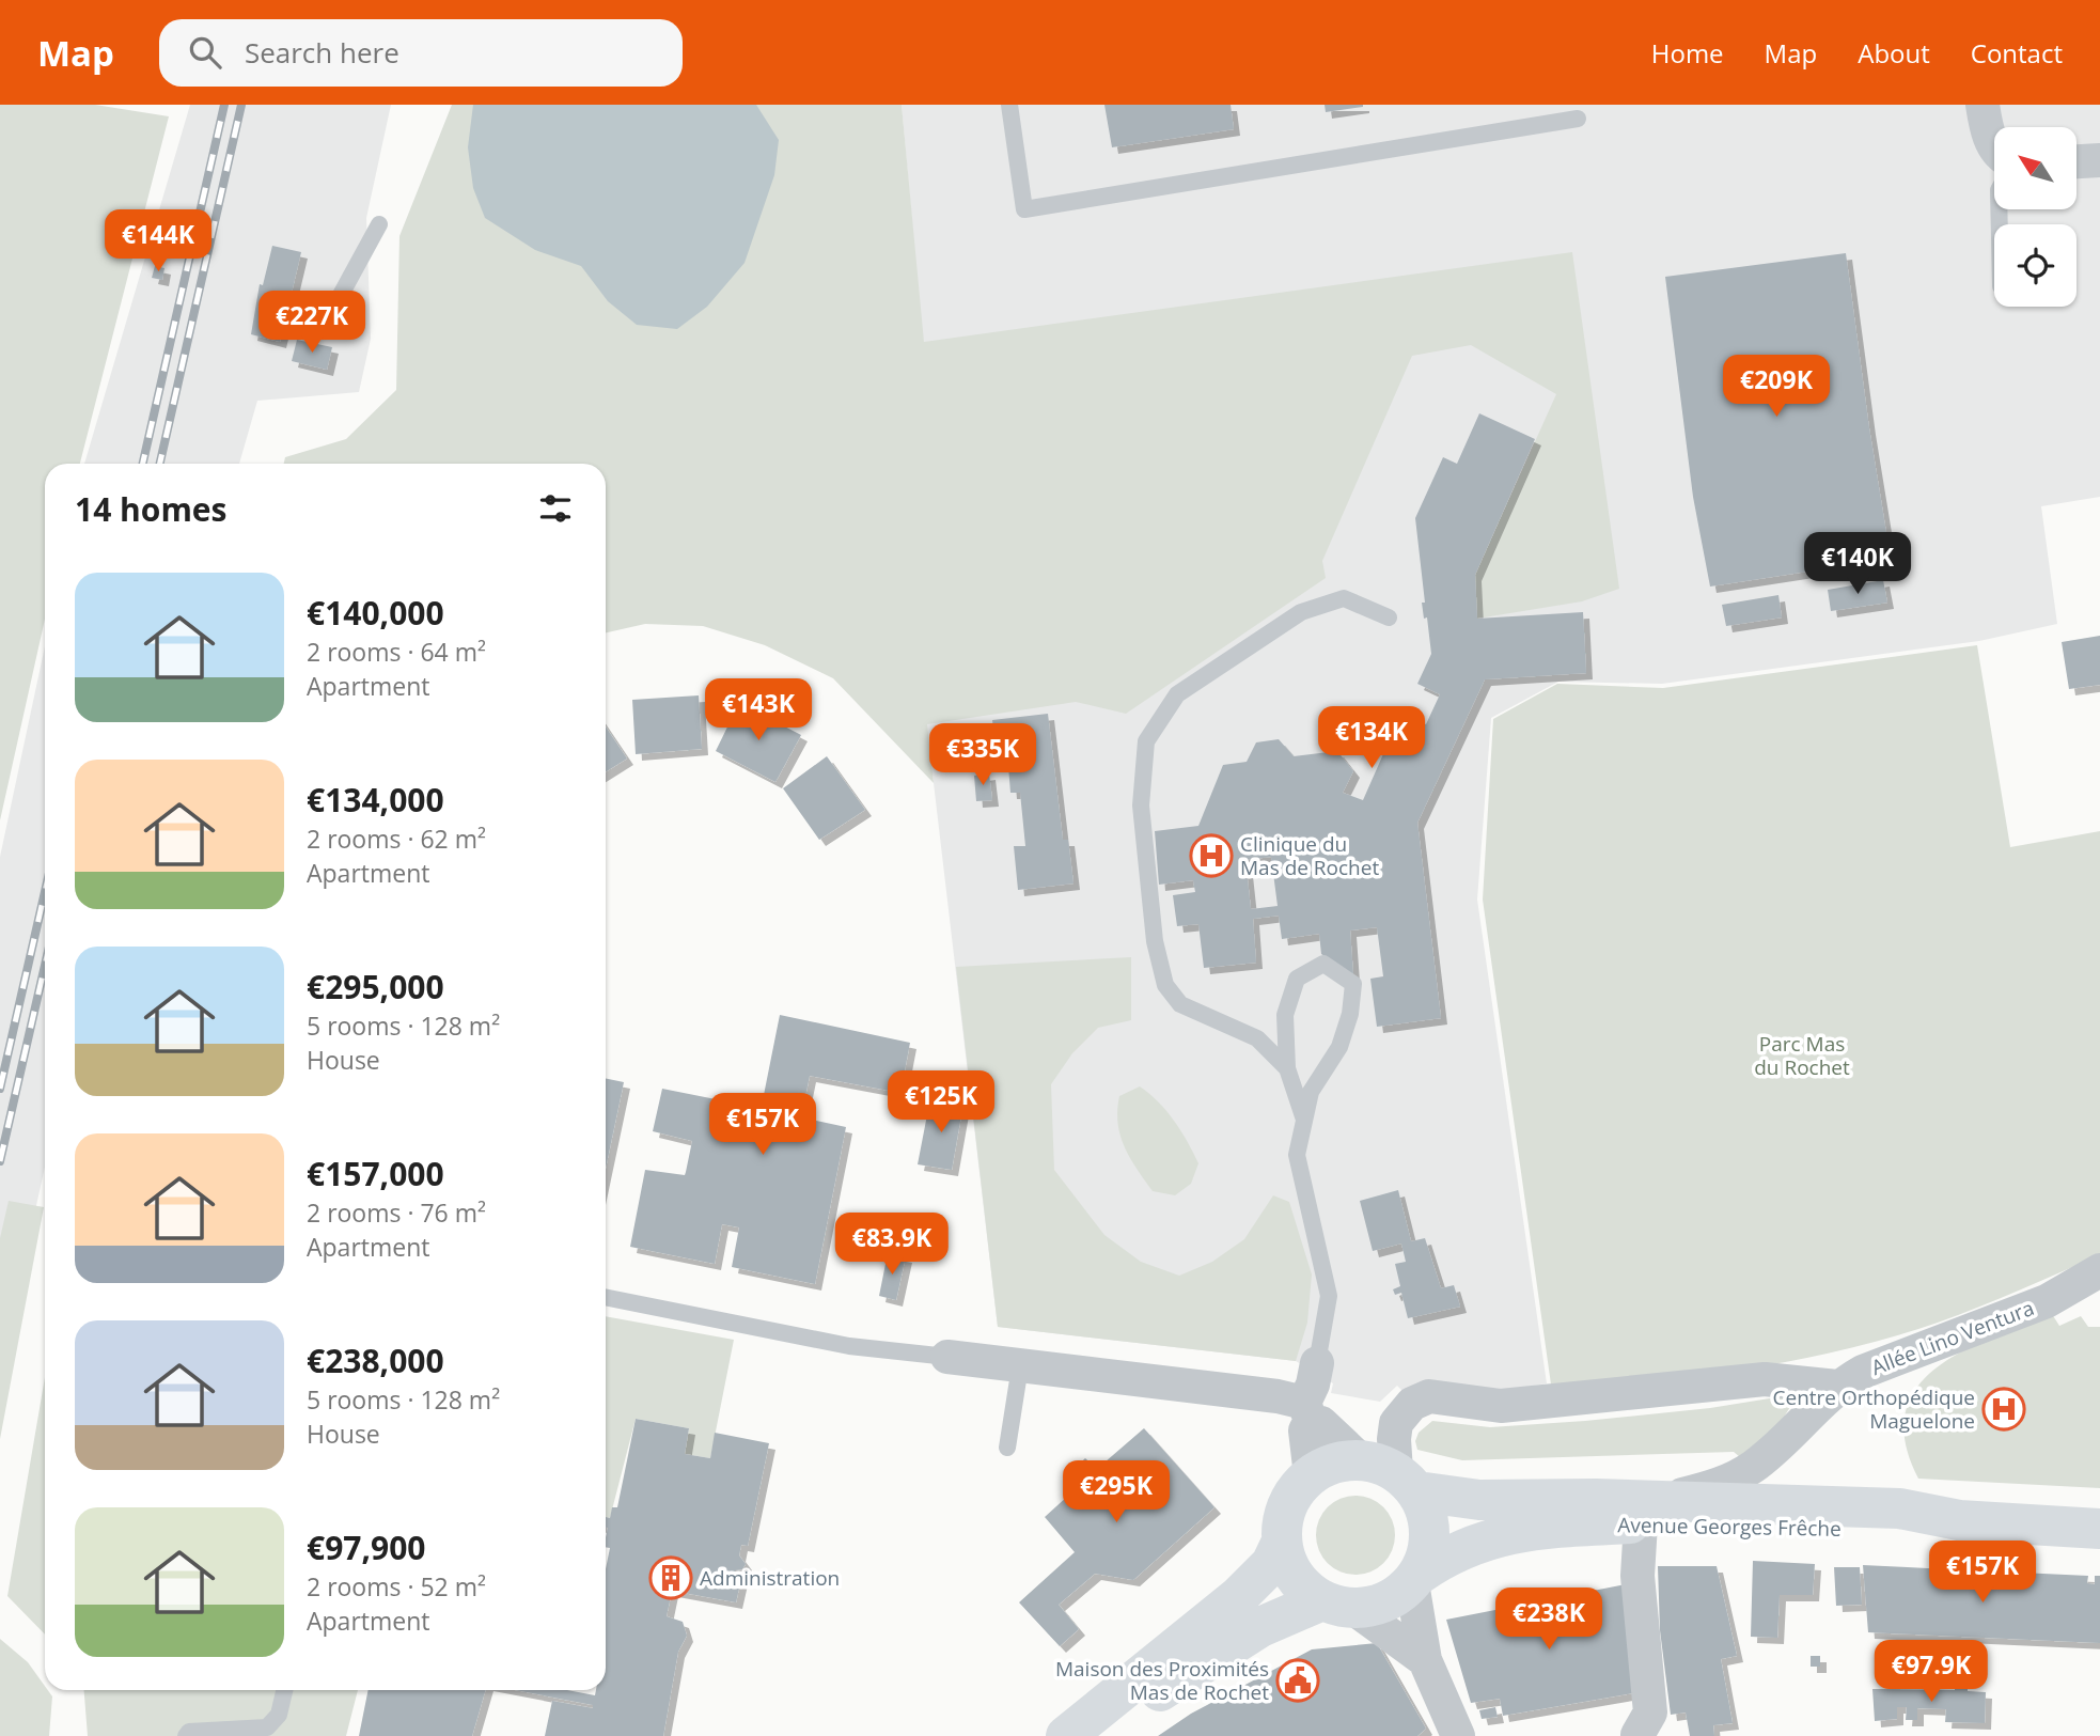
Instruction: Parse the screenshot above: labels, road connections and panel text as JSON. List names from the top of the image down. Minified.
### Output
{"streets":{"main road":["Avenue Georges Frêche"],"street":["Allée Lino Ventura"]},"crossings":[["Allée Lino Ventura","Avenue Georges Frêche"]],"parks":["Parc Mas du Rochet"],"places":{"hospital":["Clinique du Mas de Rochet","Centre Orthopédique Maguelone"],"building":["Administration"],"public building":["Maison des Proximités Mas de Rochet"]},"north":"top left","page":{"header":"Map","search":"Search here","nav":["Home","Map","About","Contact"],"price":["€144K","€227K","€209K","€140K","€143K","€134K","€335K","€125K","€157K","€83.9K","€295K","€157K","€238K","€97.9K"],"heading":"14 homes","list":[{"name":"€140,000","note":"2 rooms · 64 m² · Apartment"},{"name":"€134,000","note":"2 rooms · 62 m² · Apartment"},{"name":"€295,000","note":"5 rooms · 128 m² · House"},{"name":"€157,000","note":"2 rooms · 76 m² · Apartment"},{"name":"€238,000","note":"5 rooms · 128 m² · House"},{"name":"€97,900","note":"2 rooms · 52 m² · Apartment"}]}}
